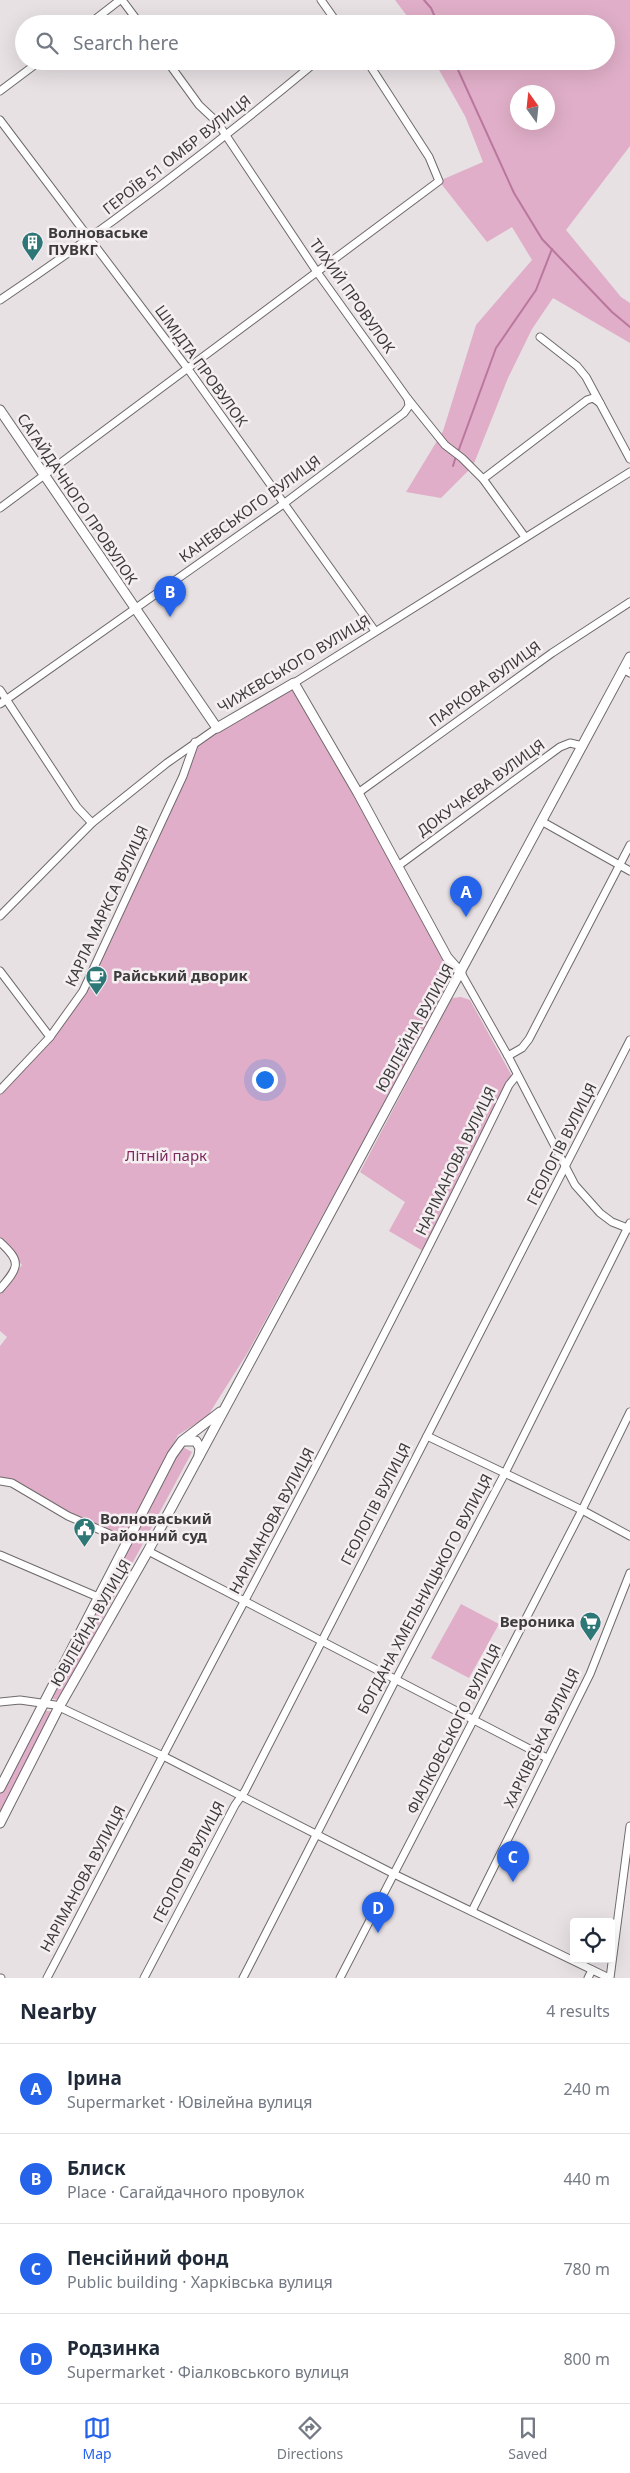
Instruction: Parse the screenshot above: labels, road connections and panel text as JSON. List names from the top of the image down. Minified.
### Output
{"streets":{"street":["ГЕРОЇВ 51 ОМБР ВУЛИЦЯ","ТИХИЙ ПРОВУЛОК","ШМІДТА ПРОВУЛОК","САГАЙДАЧНОГО ПРОВУЛОК","КАНЕВСЬКОГО ВУЛИЦЯ","ЧИЖЕВСЬКОГО ВУЛИЦЯ","ПАРКОВА ВУЛИЦЯ","ДОКУЧАЄВА ВУЛИЦЯ","КАРЛА МАРКСА ВУЛИЦЯ","ЮВІЛЕЙНА ВУЛИЦЯ","ГЕОЛОГІВ ВУЛИЦЯ","НАРІМАНОВА ВУЛИЦЯ","БОГДАНА ХМЕЛЬНИЦЬКОГО ВУЛИЦЯ","ФІАЛКОВСЬКОГО ВУЛИЦЯ","ХАРКІВСЬКА ВУЛИЦЯ"]},"crossings":[["ГЕРОЇВ 51 ОМБР ВУЛИЦЯ","ТИХИЙ ПРОВУЛОК"],["ГЕРОЇВ 51 ОМБР ВУЛИЦЯ","ШМІДТА ПРОВУЛОК"],["ТИХИЙ ПРОВУЛОК","КАНЕВСЬКОГО ВУЛИЦЯ"],["ТИХИЙ ПРОВУЛОК","ЧИЖЕВСЬКОГО ВУЛИЦЯ"],["ШМІДТА ПРОВУЛОК","КАНЕВСЬКОГО ВУЛИЦЯ"],["ШМІДТА ПРОВУЛОК","ЧИЖЕВСЬКОГО ВУЛИЦЯ"],["САГАЙДАЧНОГО ПРОВУЛОК","КАНЕВСЬКОГО ВУЛИЦЯ"],["САГАЙДАЧНОГО ПРОВУЛОК","ЧИЖЕВСЬКОГО ВУЛИЦЯ"],["ЧИЖЕВСЬКОГО ВУЛИЦЯ","КАРЛА МАРКСА ВУЛИЦЯ"],["ДОКУЧАЄВА ВУЛИЦЯ","ЮВІЛЕЙНА ВУЛИЦЯ"]],"parks":["Літній парк"],"places":{"building":["Волноваське ПУВКГ"],"cafe":["Райський дворик"],"public building":["Волноваський районний суд"],"supermarket":["Вероника"]},"north":"top","page":{"search":"Search here","pins":["B","A","C","D"],"heading":["Nearby","4 results"],"list":[{"mark":"A","name":"Ірина","note":"Supermarket · Ювілейна вулиця","value":"240 m"},{"mark":"B","name":"Блиск","note":"Place · Сагайдачного провулок","value":"440 m"},{"mark":"C","name":"Пенсійний фонд","note":"Public building · Харківська вулиця","value":"780 m"},{"mark":"D","name":"Родзинка","note":"Supermarket · Фіалковського вулиця","value":"800 m"}],"nav":["Map","Directions","Saved"]}}
